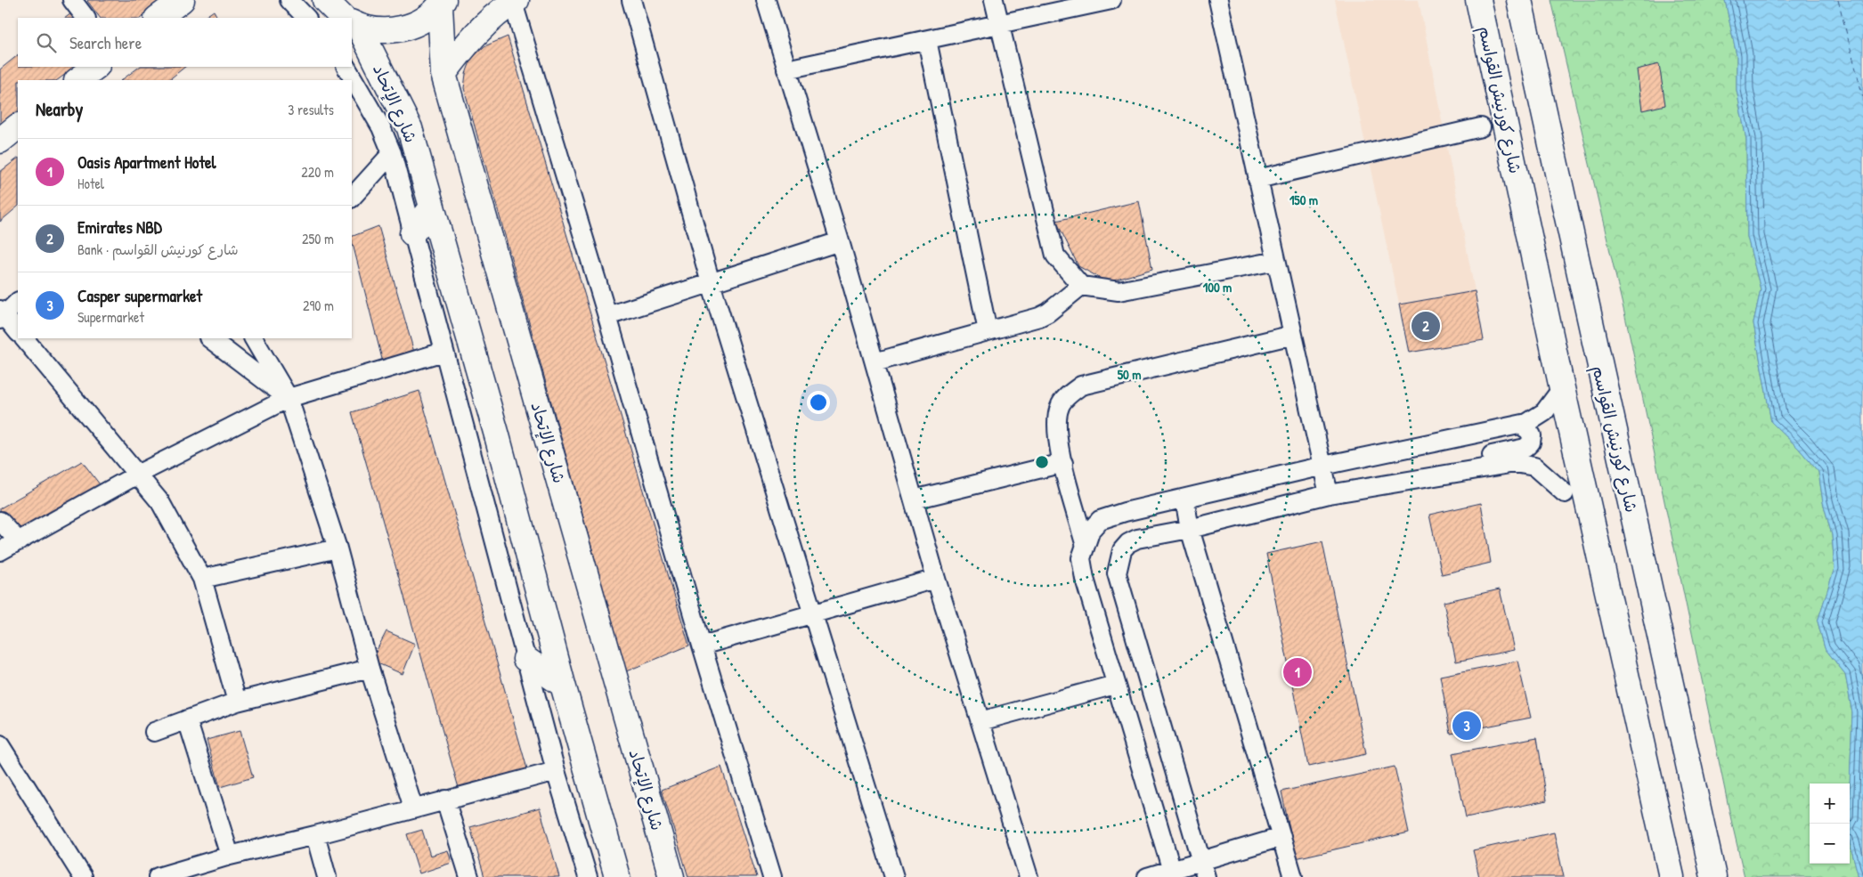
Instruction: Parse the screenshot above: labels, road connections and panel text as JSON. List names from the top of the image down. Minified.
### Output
{"streets":{"main road":["شارع كورنيش القواسم","شارع الإتحاد"]},"page":{"search":"Search here","heading":["Nearby","3 results"],"list":[{"mark":"1","name":"Oasis Apartment Hotel","note":"Hotel","value":"220 m"},{"mark":"2","name":"Emirates NBD","note":"Bank · شارع كورنيش القواسم","value":"250 m"},{"mark":"3","name":"Casper supermarket","note":"Supermarket","value":"290 m"}],"pins":["2","1","3"],"map_buttons":["+","−"]},"rings":["150 m","100 m","50 m"]}
